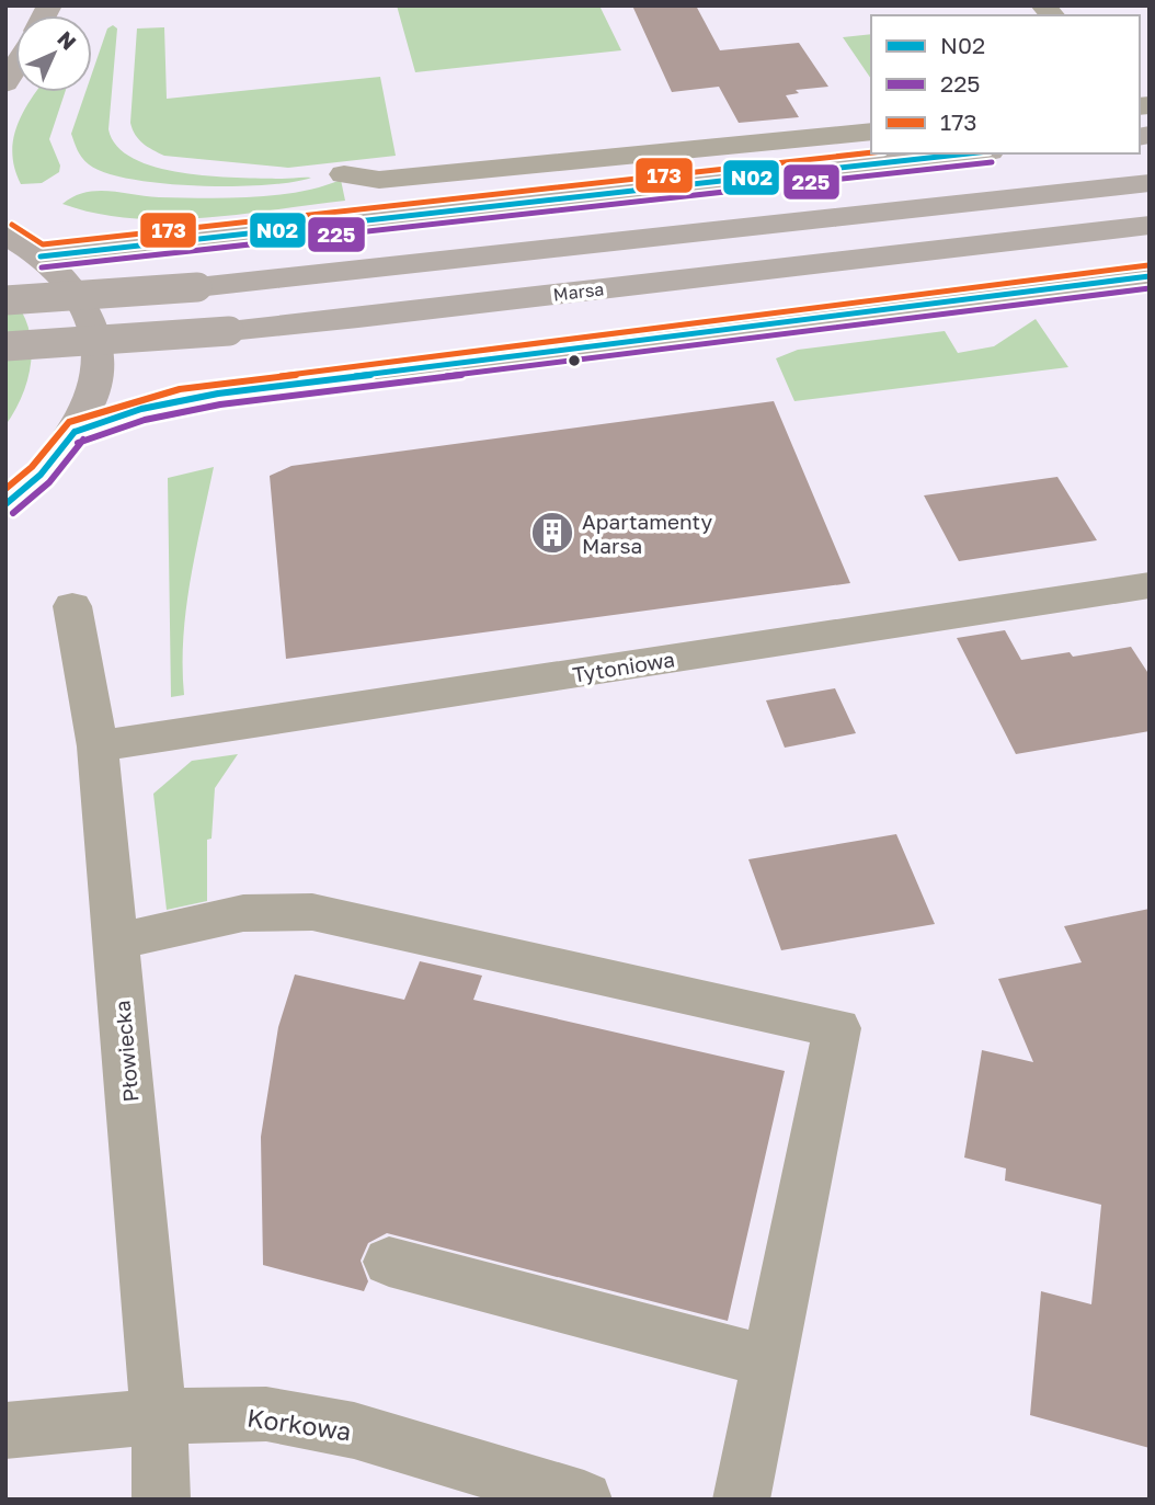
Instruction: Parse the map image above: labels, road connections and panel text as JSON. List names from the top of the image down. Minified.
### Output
{"streets":{"main road":["Marsa"],"street":["Tytoniowa","Płowiecka","Korkowa"]},"crossings":[["Tytoniowa","Płowiecka"],["Płowiecka","Korkowa"]],"places":{"building":["Apartamenty Marsa"]},"lines":["transit line 173","transit line N02","transit line 225"],"legend":["N02","225","173"],"north":"top right"}
